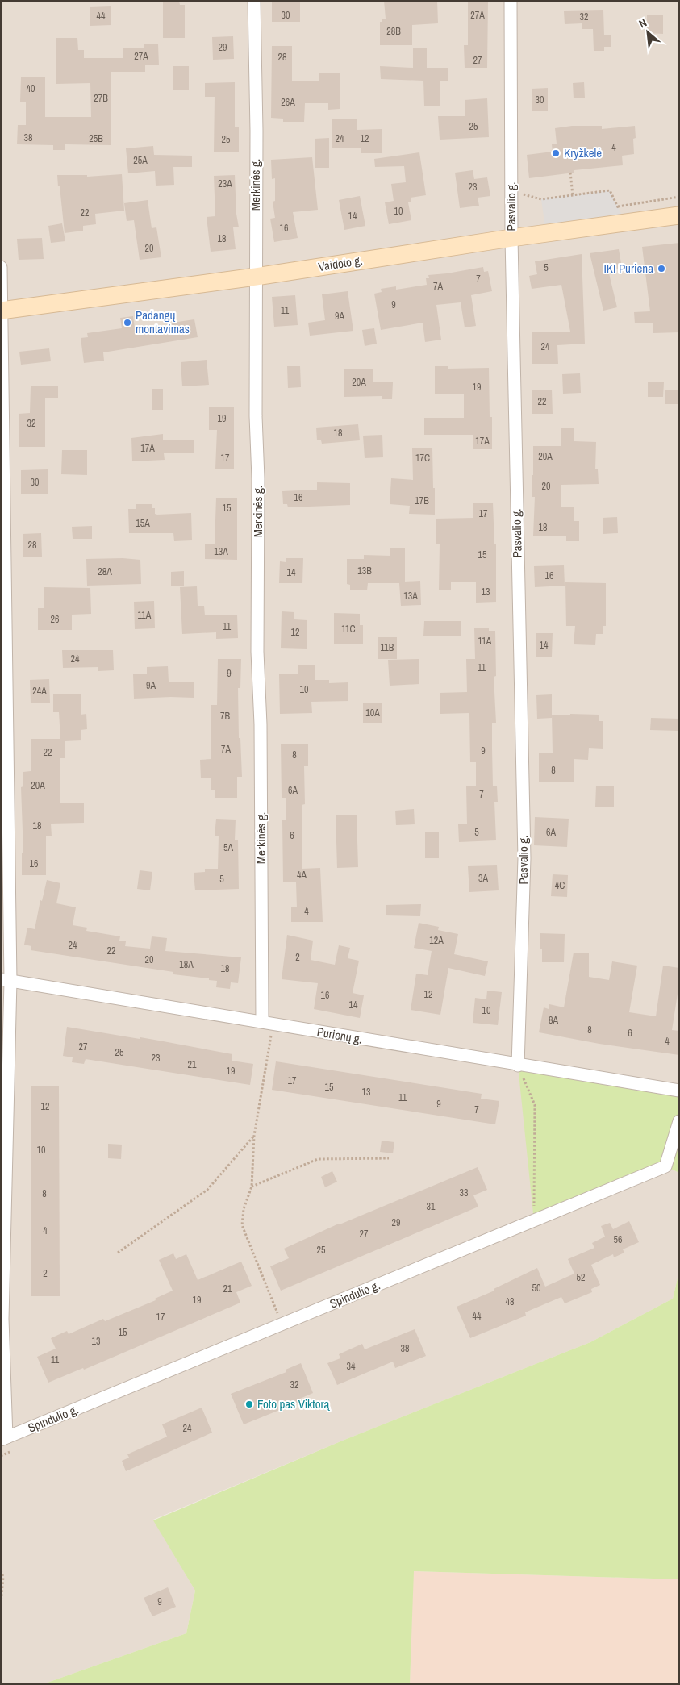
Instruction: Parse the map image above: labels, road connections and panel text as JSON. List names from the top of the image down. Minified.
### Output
{"streets":{"main road":["Vaidoto g."],"street":["Merkinės g.","Pasvalio g.","Purienų g.","Spindulio g."]},"crossings":[["Merkinės g.","Vaidoto g."],["Merkinės g.","Purienų g."],["Pasvalio g.","Vaidoto g."],["Pasvalio g.","Purienų g."]],"places":["Kryžkelė","IKI Puriena","Padangų montavimas","Foto pas Viktorą"],"house_numbers":["30","27A","44","32","28B","29","27A","28","27","40","27B","30","26A","25","38","25B","24","12","25","4","25A","23A","23","10","22","14","16","18","20","5","7","7A","9","11","9A","24","20A","19","22","19","32","18","17A","17A","20A","17","17C","30","20","16","17B","15","17","15A","18","28","13A","15","13B","28A","14","16","13","13A","11A","26","11","11C","12","11A","14","11B","24","11","9","9A","10","24A","10A","7B","7A","9","22","8","8","20A","6A","7","18","5","6A","6","5A","16","4A","3A","5","4C","4","12A","24","22","2","20","18A","18","12","16","14","10","8A","8","6","4","27","25","23","21","19","17","15","13","11","9","12","7","10","33","8","31","29","4","27","56","25","2","52","50","21","19","48","44","17","15","13","38","11","34","32","24","9"],"north":"top left"}
